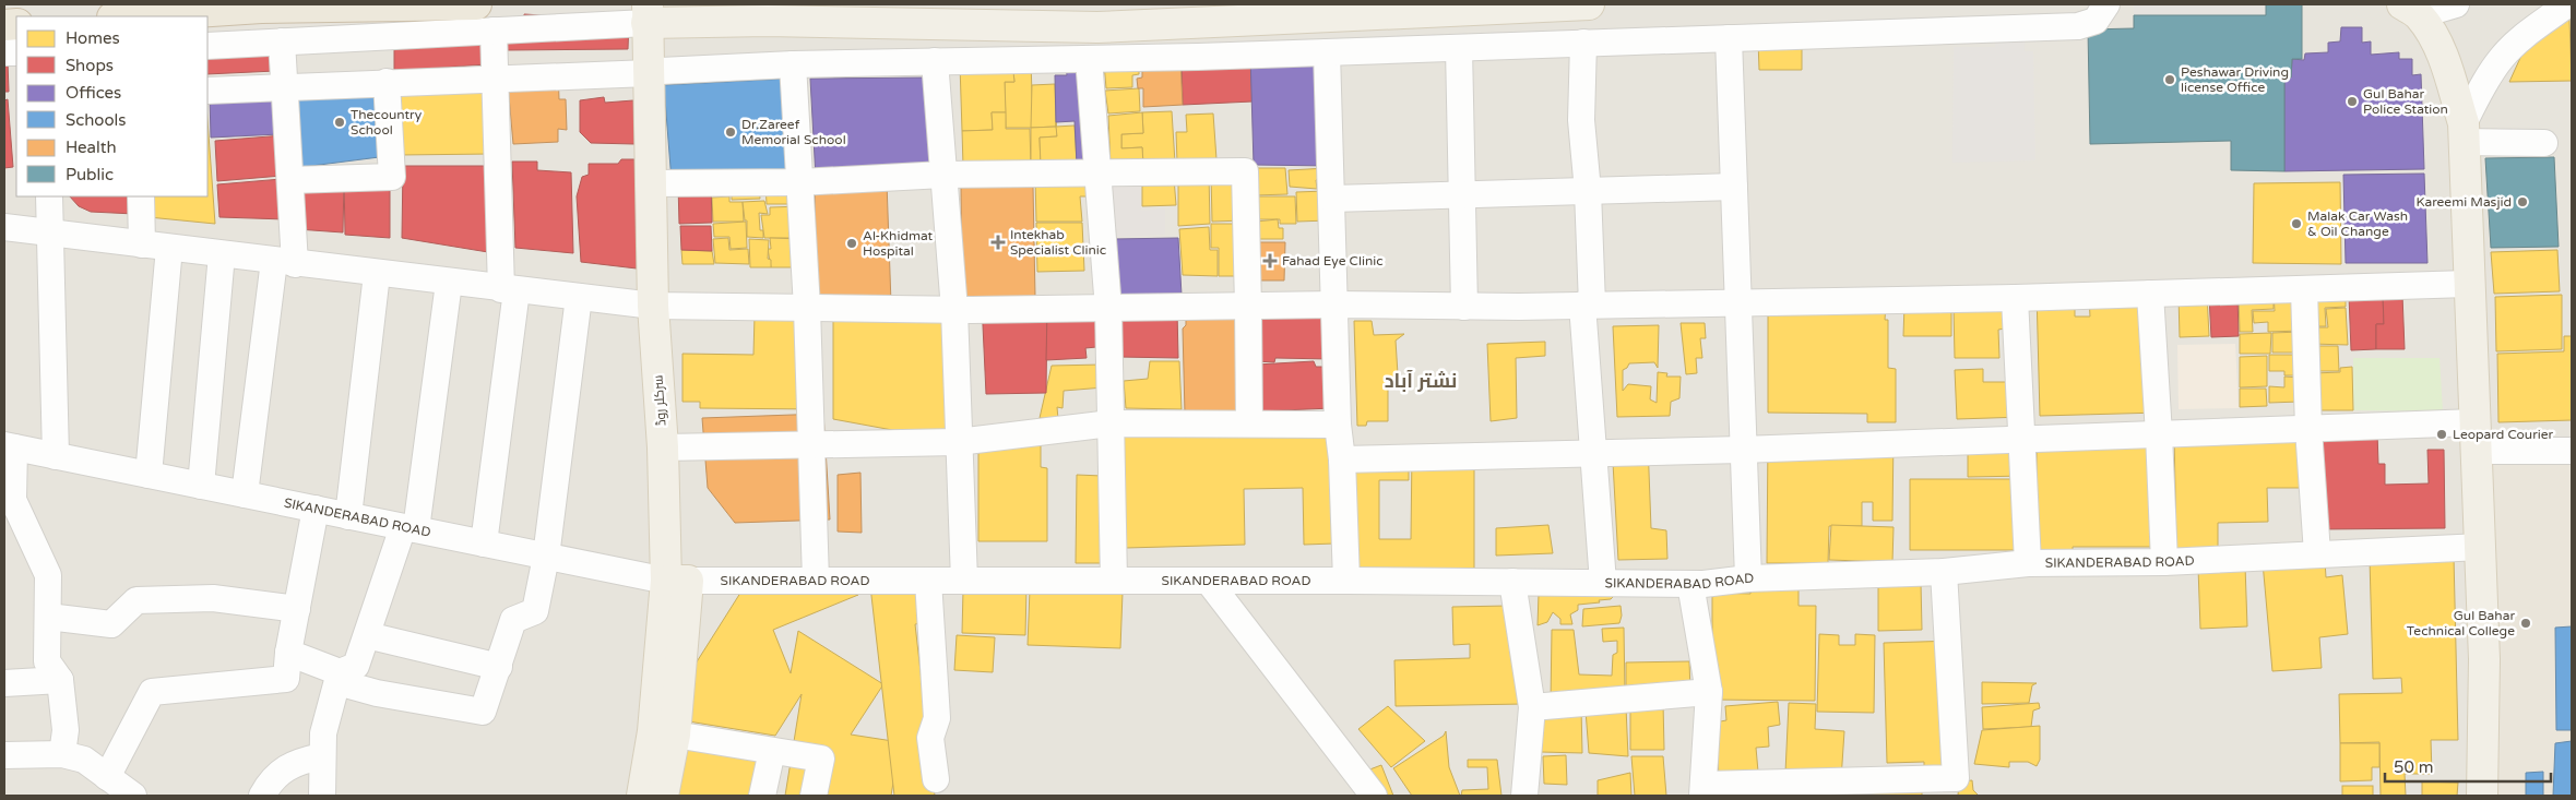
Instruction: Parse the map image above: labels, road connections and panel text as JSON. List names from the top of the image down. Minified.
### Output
{"streets":{"main road":["سرکلر روڈ"],"street":["SIKANDERABAD ROAD"]},"crossings":[["سرکلر روڈ","SIKANDERABAD ROAD"]],"districts":["نشتر آباد"],"places":{"other":["Peshawar Driving license Office","Gul Bahar Police Station","Thecountry School","Dr.Zareef Memorial School","Kareemi Masjid","Malak Car Wash & Oil Change","Al-Khidmat Hospital","Leopard Courier","Gul Bahar Technical College"],"health":["Intekhab Specialist Clinic","Fahad Eye Clinic"]},"legend":["Homes","Shops","Offices","Schools","Health","Public"],"scale_bar":"50 m"}
